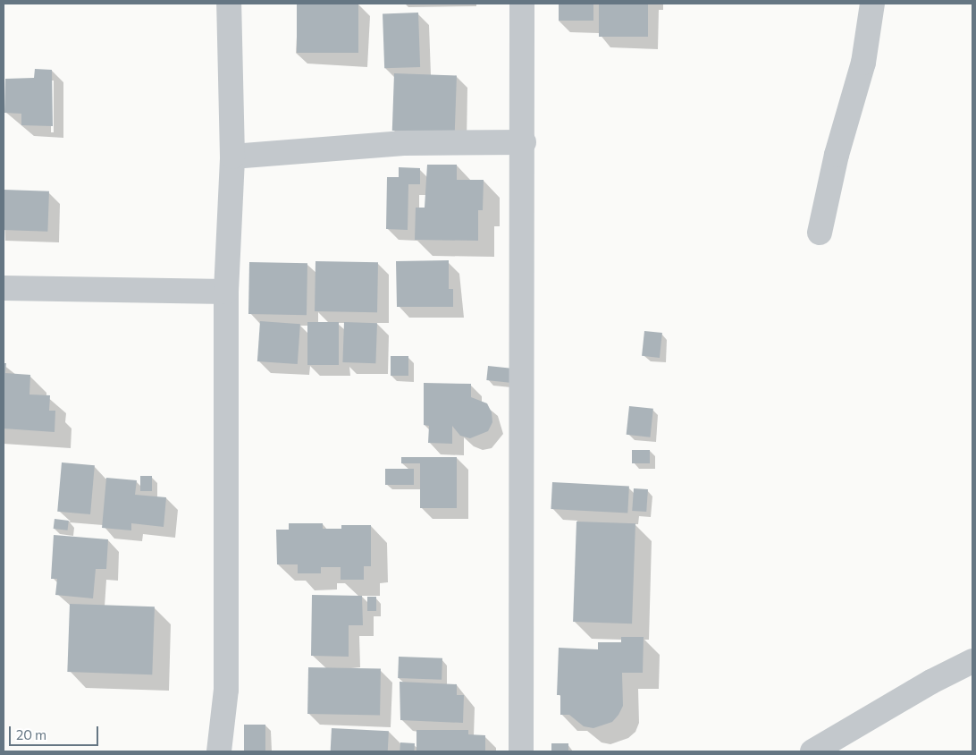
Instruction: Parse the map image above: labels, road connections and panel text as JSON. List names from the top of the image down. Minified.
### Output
{"scale_bar":"20 m"}
